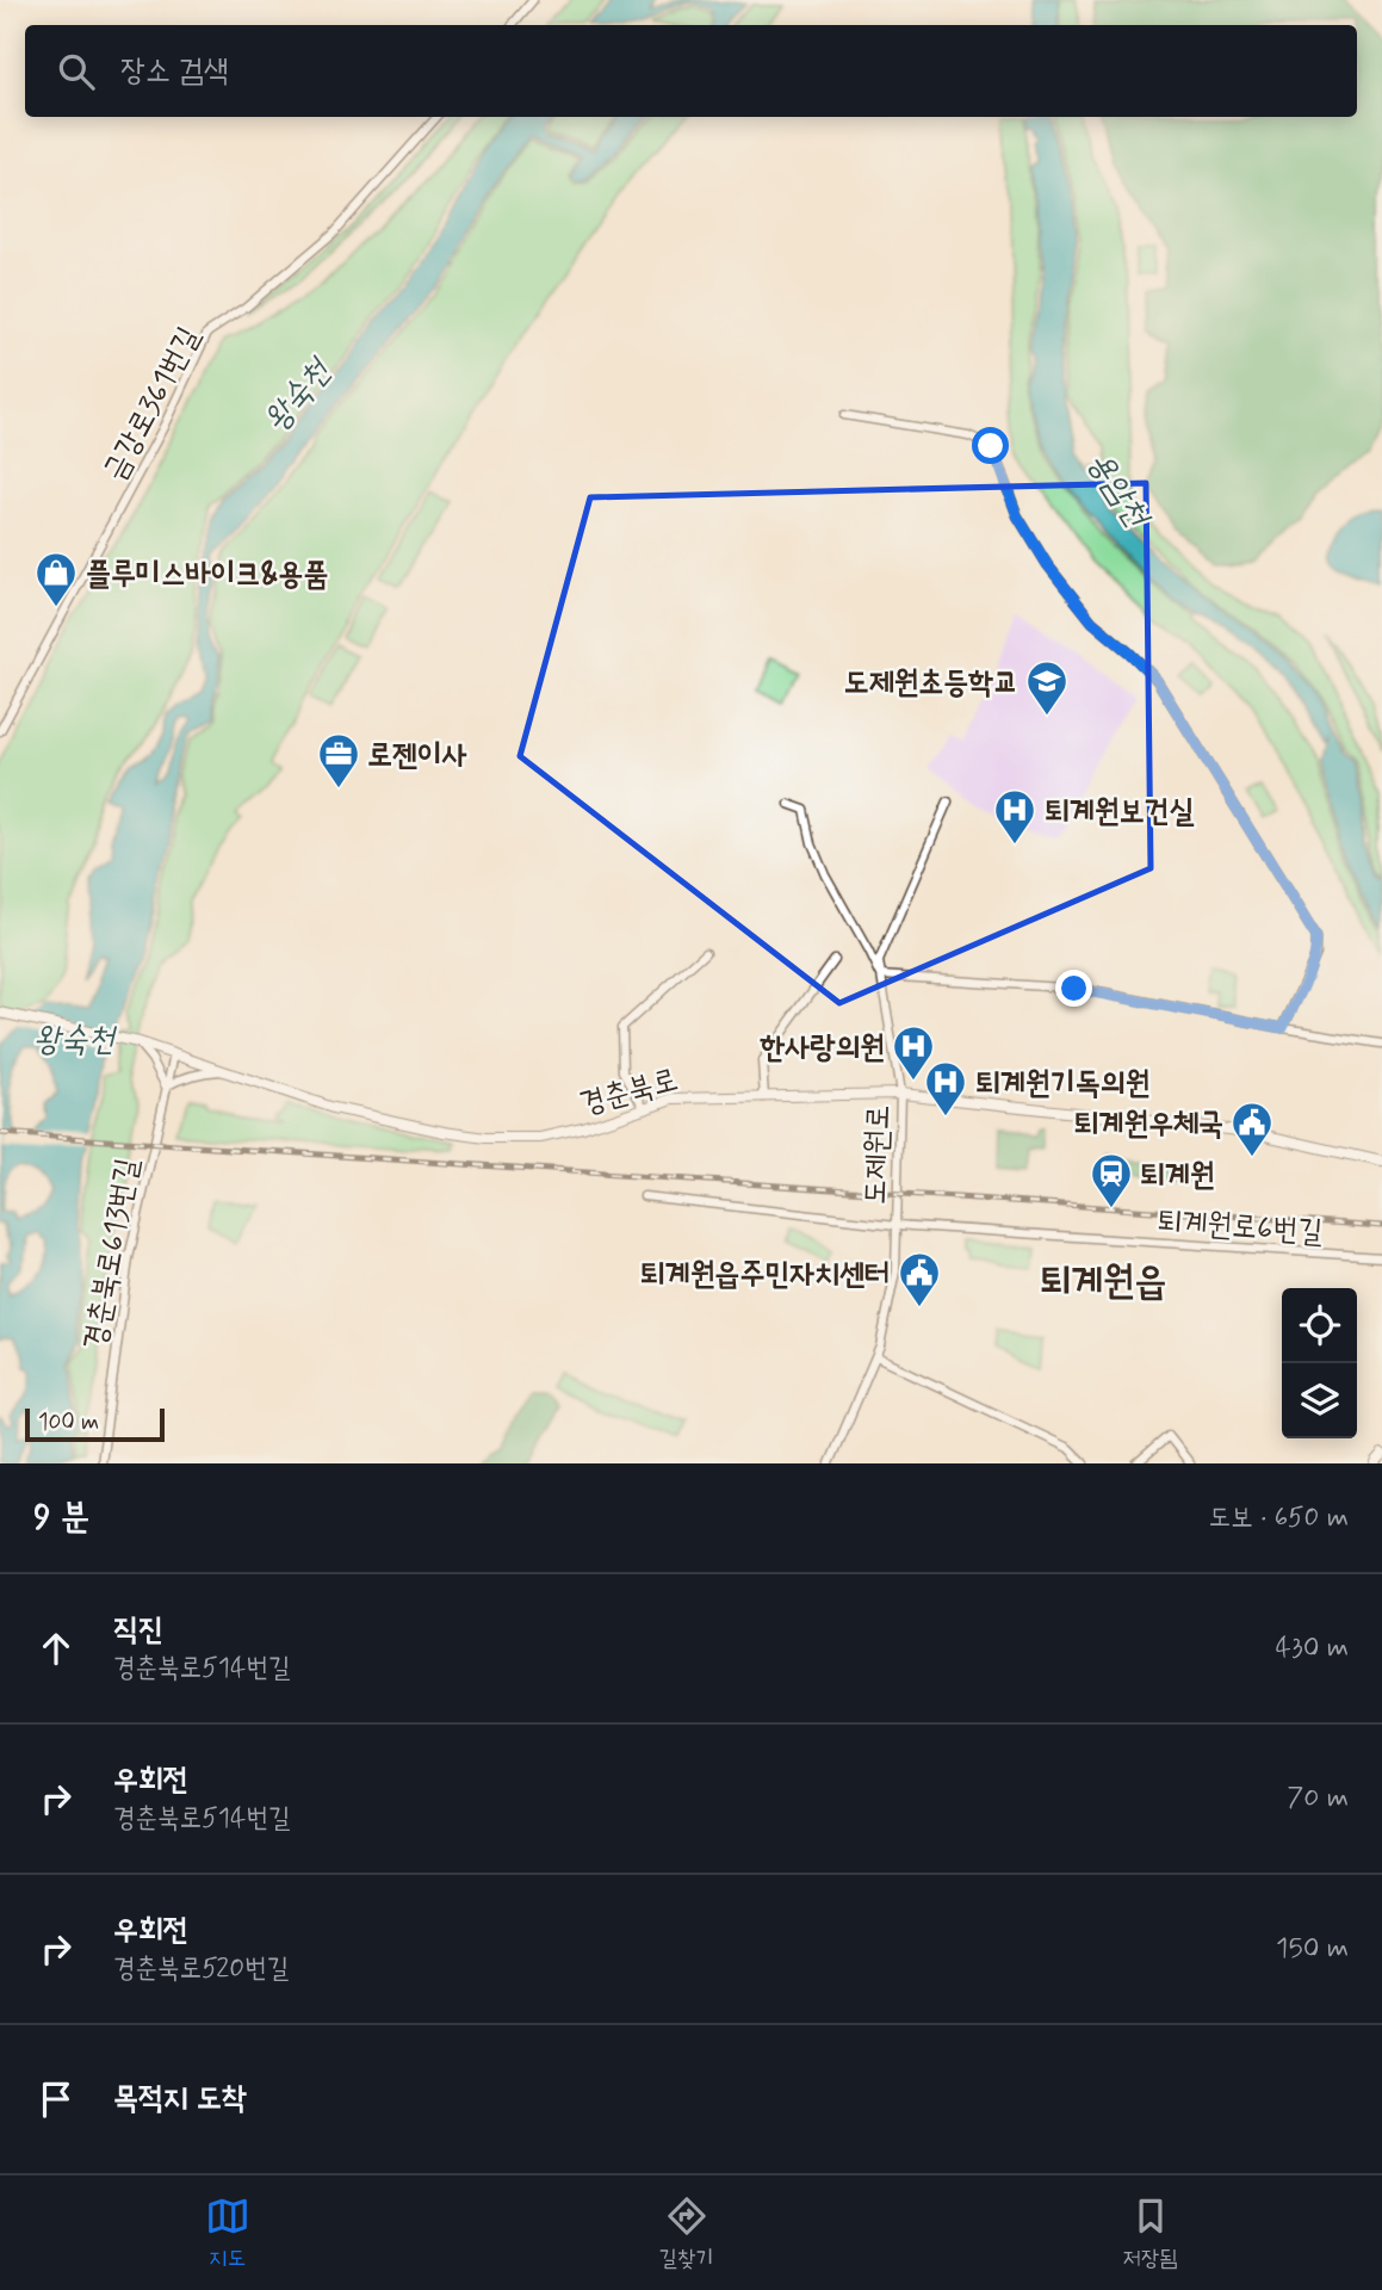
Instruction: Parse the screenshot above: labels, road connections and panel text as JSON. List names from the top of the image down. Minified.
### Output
{"streets":{"street":["금강로361번길","경춘북로","도제원로","퇴계원로6번길","경춘북로613번길"]},"crossings":[["경춘북로","도제원로"],["경춘북로","경춘북로613번길"],["도제원로","퇴계원로6번길"]],"districts":["퇴계원읍"],"water":["왕숙천","용암천"],"places":{"shop":["플루미스바이크&용품"],"school or university":["도제원초등학교"],"office":["로젠이사"],"hospital":["퇴계원보건실","한사랑의원","퇴계원기독의원"],"public building":["퇴계원우체국","퇴계원읍주민자치센터"],"station":["퇴계원"]},"scale_bar":"100 m","page":{"search":"장소 검색","scale":"100 m","heading":["9 분","도보 · 650 m"],"list":[["직진","경춘북로514번길","430 m"],["우회전","경춘북로514번길","70 m"],["우회전","경춘북로520번길","150 m"],"목적지 도착"],"nav":["지도","길찾기","저장됨"]}}
